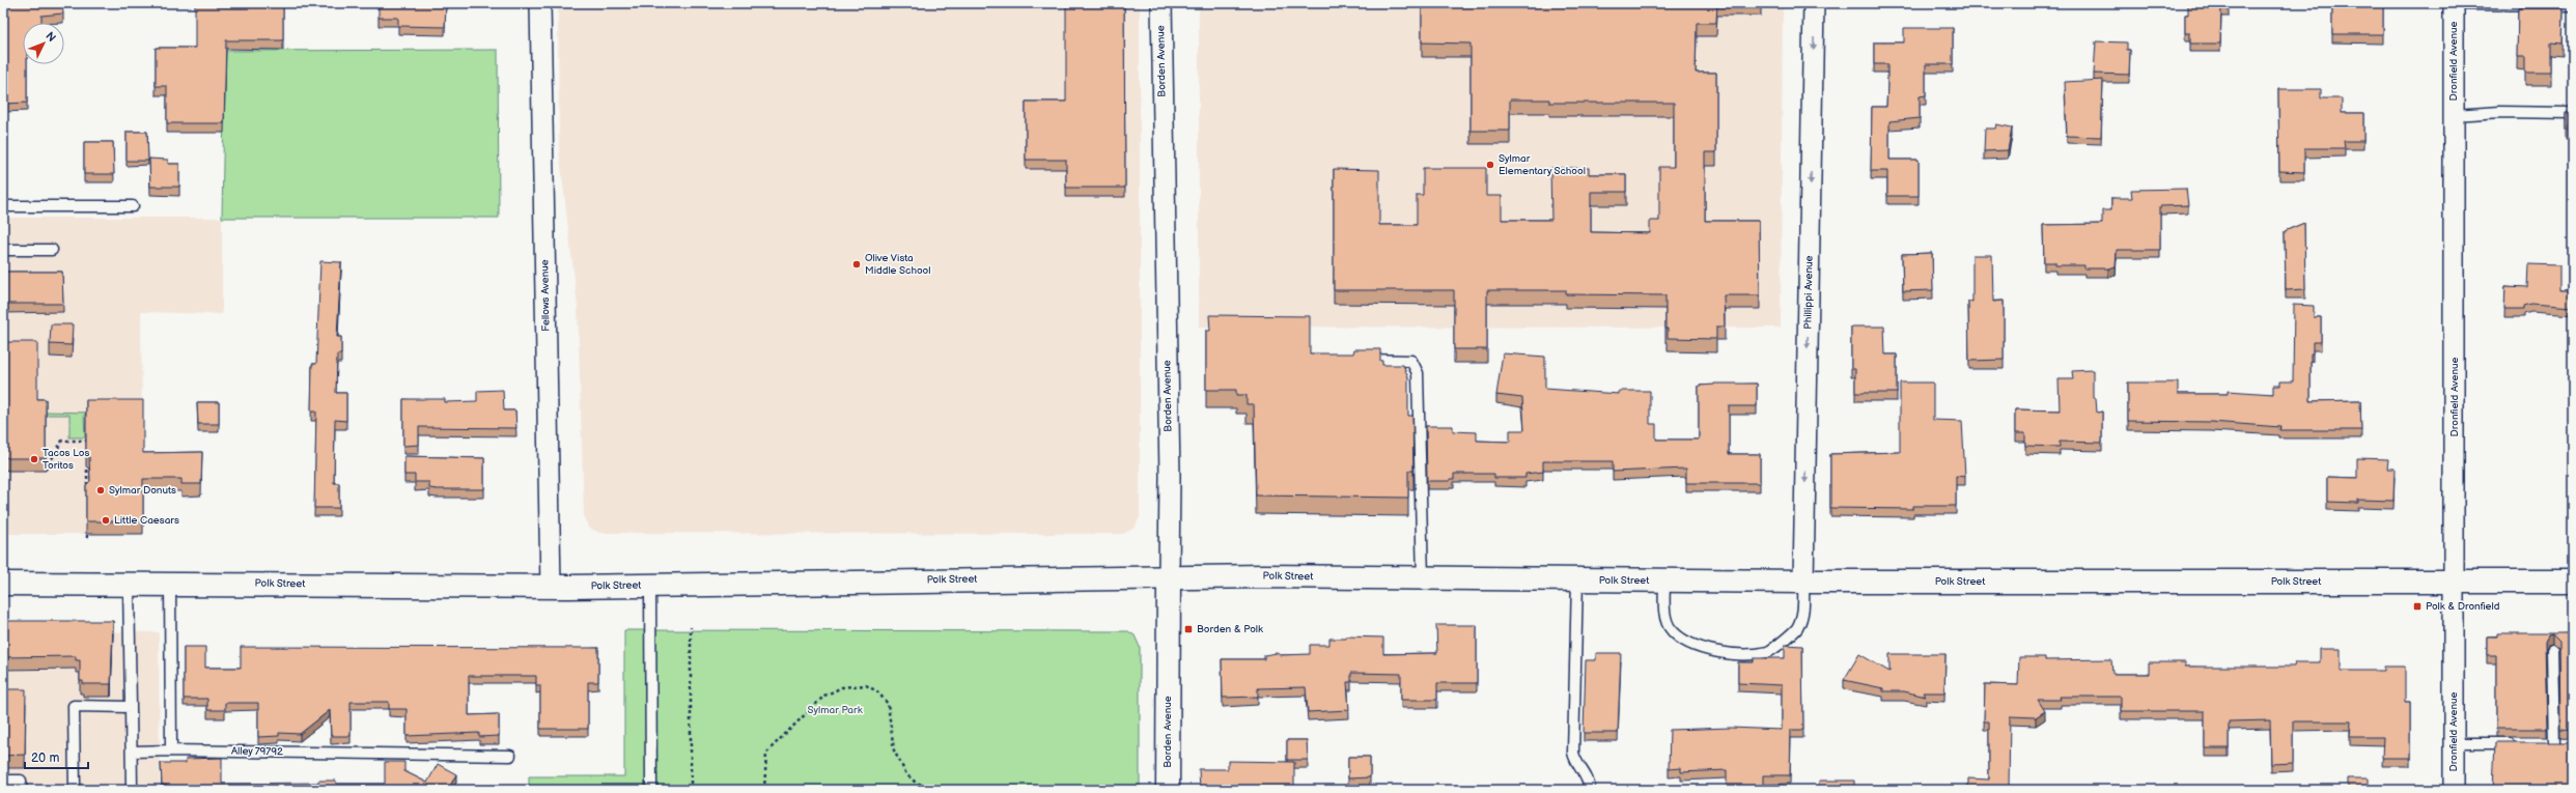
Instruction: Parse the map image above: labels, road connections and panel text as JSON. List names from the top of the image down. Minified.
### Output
{"streets":{"main road":["Borden Avenue","Polk Street"],"street":["Dronfield Avenue","Phillippi Avenue","Fellows Avenue"],"lane":["Alley 79792"]},"crossings":[["Borden Avenue","Polk Street"],["Dronfield Avenue","Polk Street"],["Phillippi Avenue","Polk Street"],["Fellows Avenue","Polk Street"]],"one_way":["Phillippi Avenue"],"parks":["Sylmar Park"],"places":{"other":["Sylmar Elementary School","Olive Vista Middle School","Tacos Los Toritos","Sylmar Donuts","Little Caesars"],"transit":["Polk & Dronfield","Borden & Polk"]},"scale_bar":"20 m","north":"top right"}
